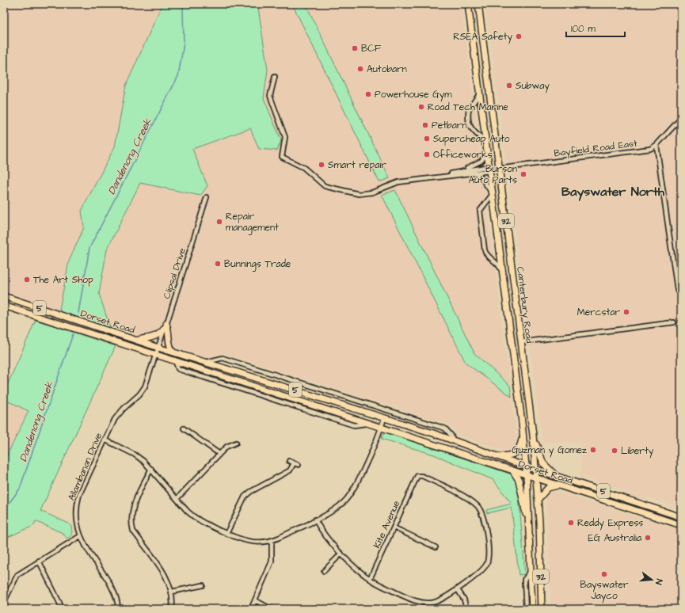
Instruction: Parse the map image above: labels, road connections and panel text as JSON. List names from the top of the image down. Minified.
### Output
{"streets":{"main road":["32","Canterbury Road","5","Dorset Road"],"street":["Bayfield Road East","Clipsal Drive","Allambanan Drive","Kite Avenue"]},"crossings":[["Bayfield Road East","Canterbury Road"],["Clipsal Drive","Dorset Road"],["Clipsal Drive","Allambanan Drive"],["Canterbury Road","Dorset Road"],["Dorset Road","Allambanan Drive"]],"districts":["Bayswater North"],"water":["Dandenong Creek"],"places":["RSEA Safety","BCF","Autobarn","Subway","Powerhouse Gym","Road Tech Marine","Petbarn","Supercheap Auto","Officeworks","Smart repair","Burson Auto Parts","Repair management","Bunnings Trade","The Art Shop","Mercstar","Guzman y Gomez","Liberty","Reddy Express","EG Australia","Bayswater Jayco"],"scale_bar":"100 m","north":"right"}
